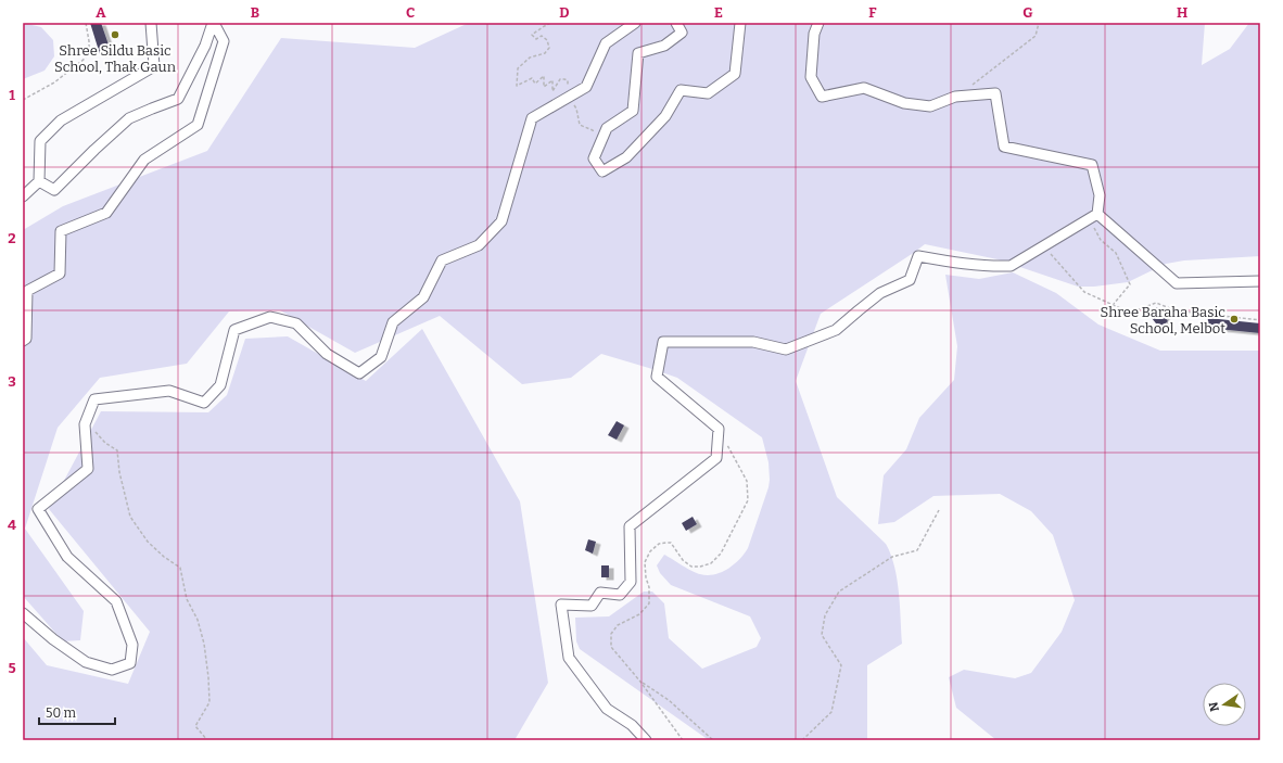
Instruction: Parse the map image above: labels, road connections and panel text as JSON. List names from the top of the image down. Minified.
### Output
{"places":["Shree Sildu Basic School, Thak Gaun","Shree Baraha Basic School, Melbot"],"scale_bar":"50 m","north":"left","grid":{"columns":["A","B","C","D","E","F","G","H"],"rows":["1","2","3","4","5"]}}
